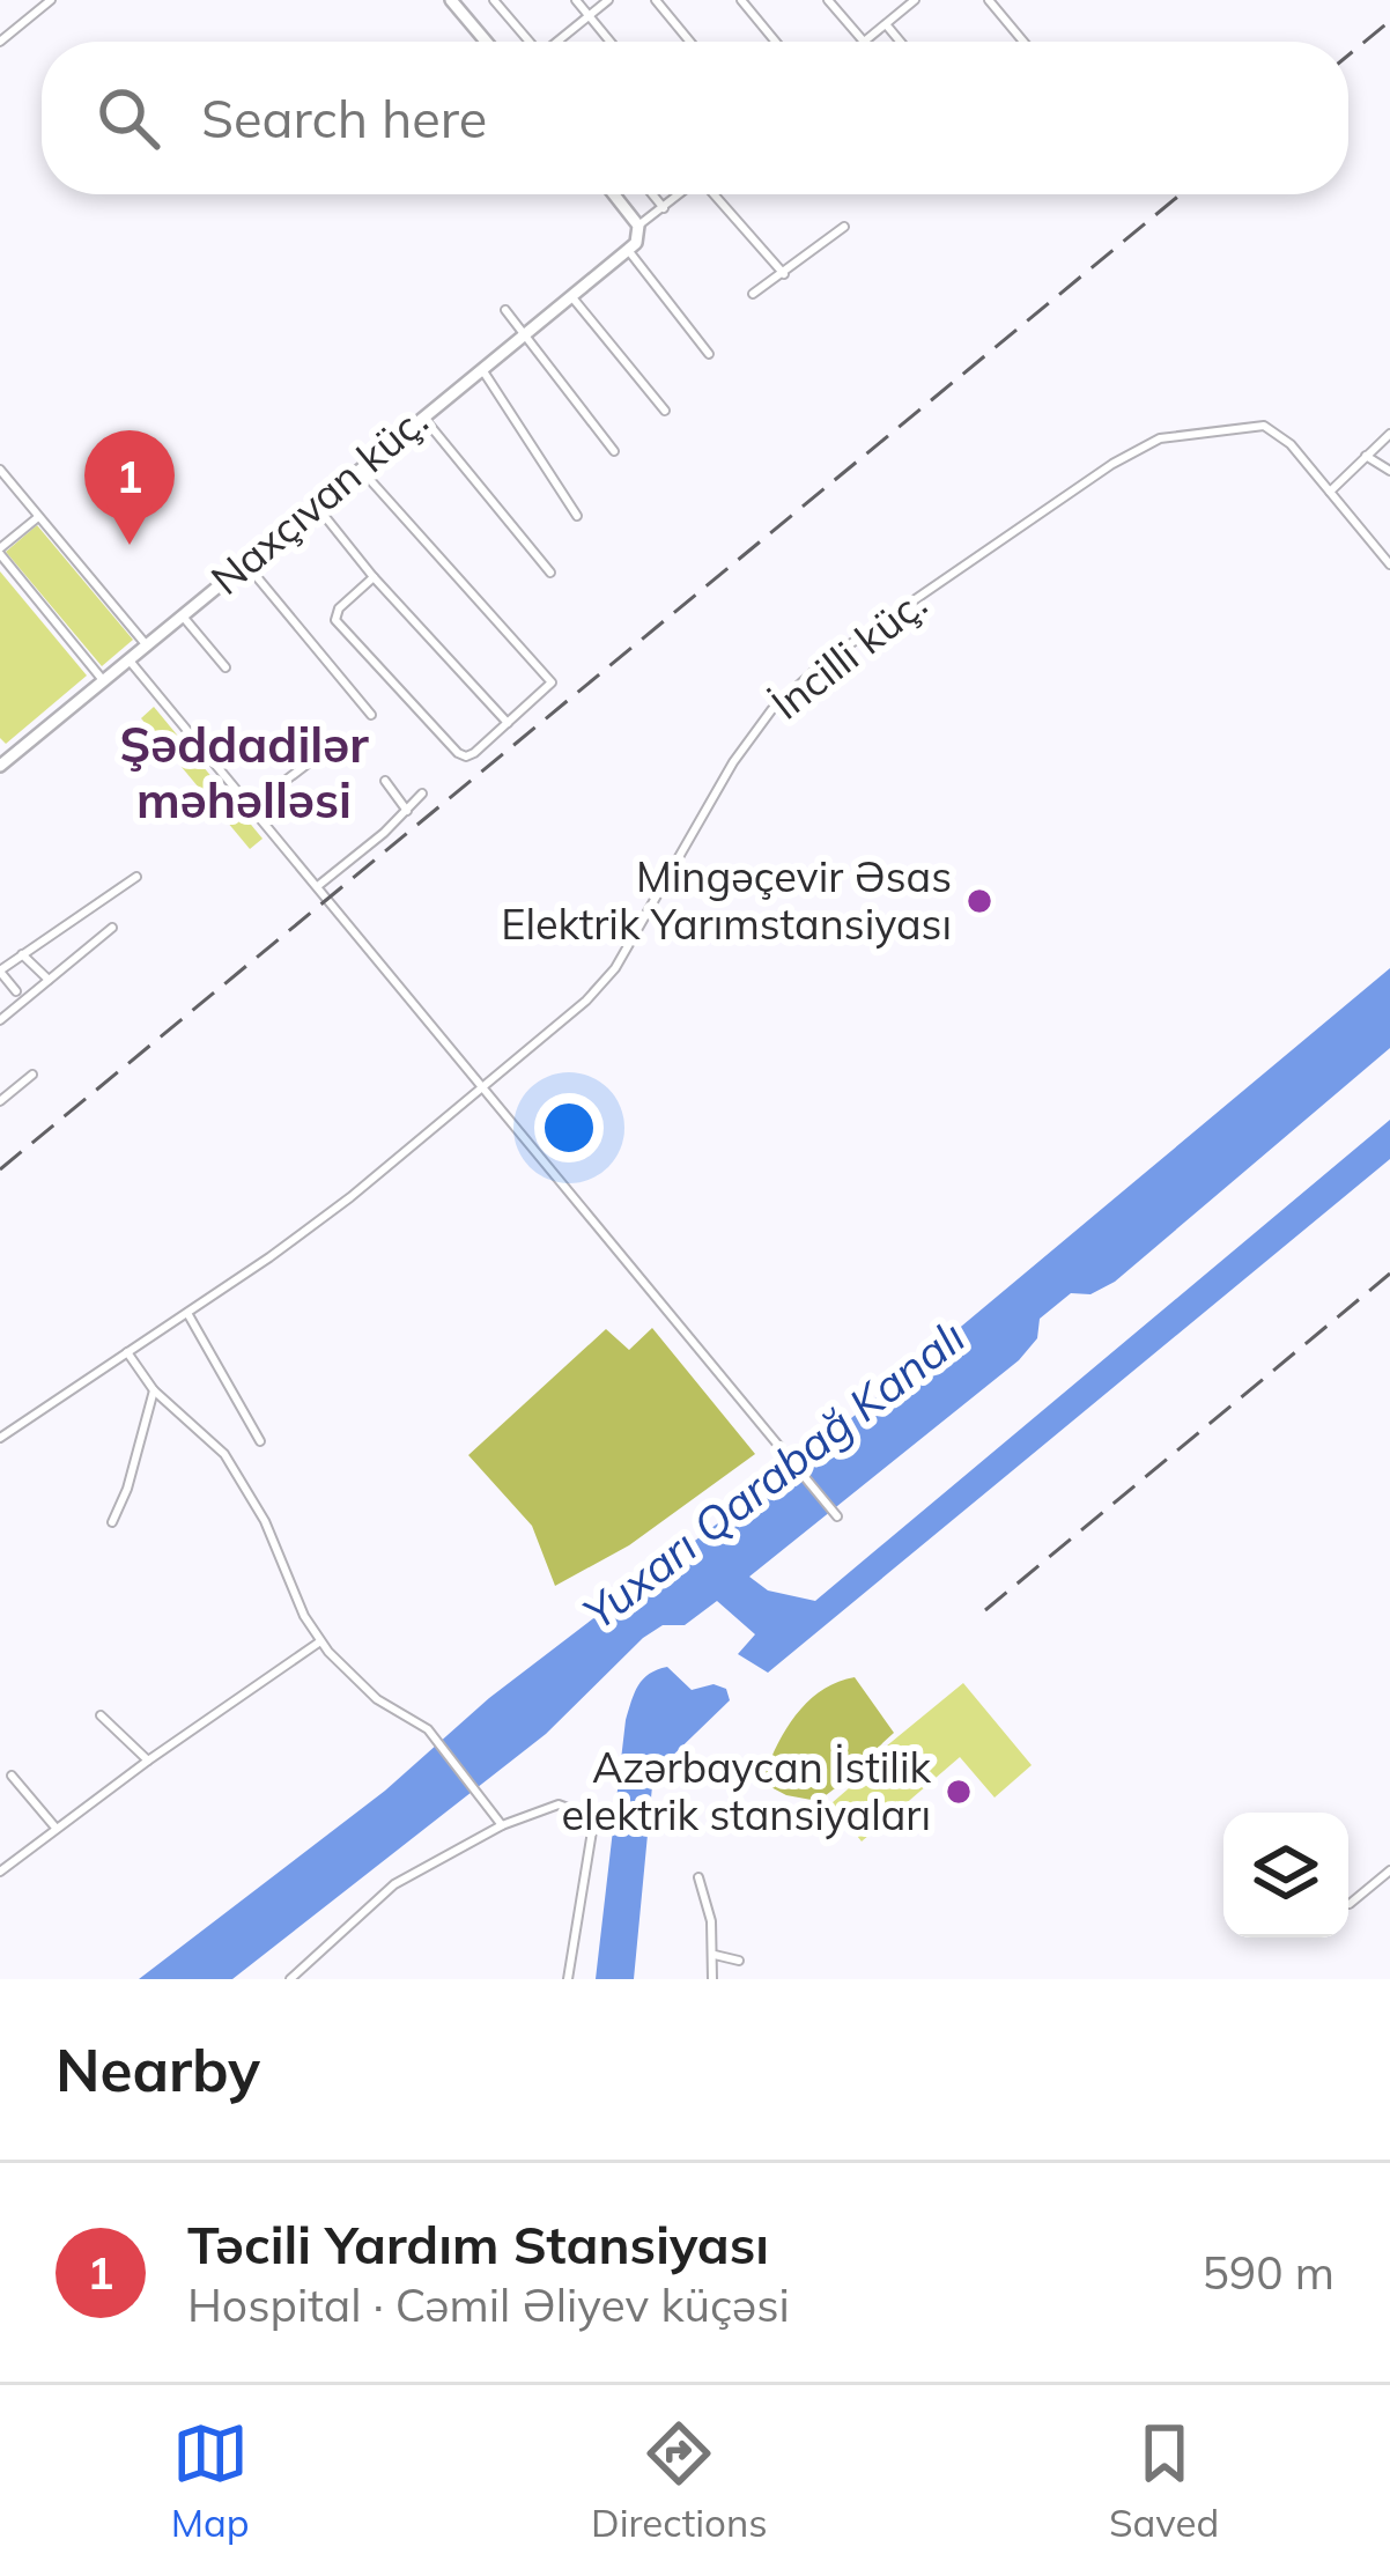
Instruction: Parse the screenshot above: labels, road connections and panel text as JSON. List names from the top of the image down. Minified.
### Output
{"streets":{"street":["Naxçıvan küç.","İncilli küç."]},"districts":["Şəddadilər məhəlləsi"],"water":["Yuxarı Qarabağ Kanalı"],"places":["Mingəçevir Əsas Elektrik Yarımstansiyası","Azərbaycan İstilik elektrik stansiyaları"],"page":{"search":"Search here","pins":"1","heading":"Nearby","list":[{"mark":"1","name":"Təcili Yardım Stansiyası","note":"Hospital · Cəmil Əliyev küçəsi","value":"590 m"}],"nav":["Map","Directions","Saved"]}}
